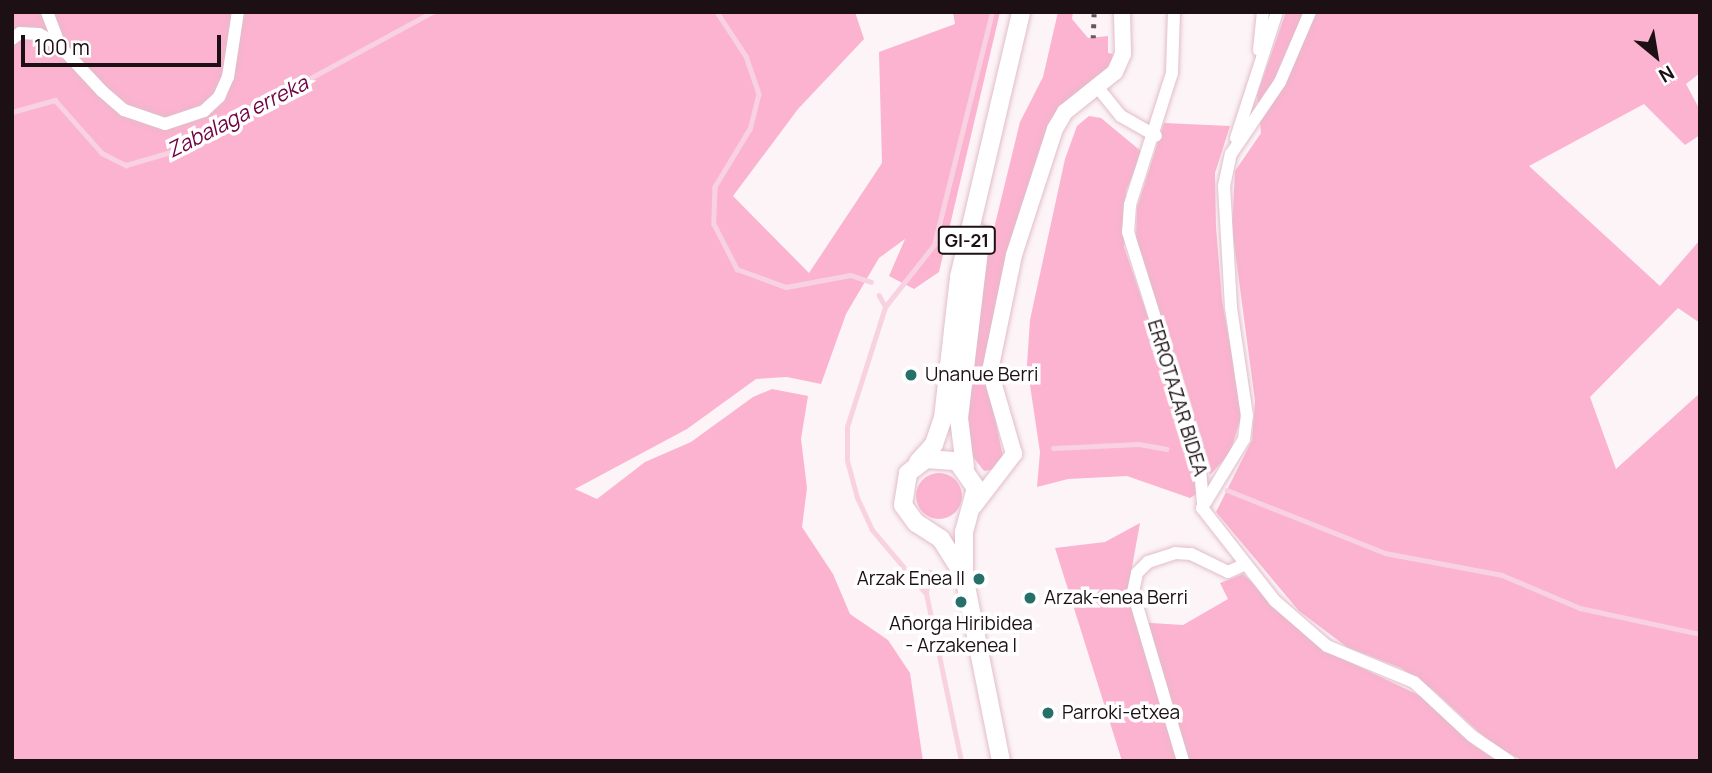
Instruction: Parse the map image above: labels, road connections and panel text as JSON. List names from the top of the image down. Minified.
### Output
{"streets":{"main road":["GI-21"],"street":["ERROTAZAR BIDEA"]},"water":["Zabalaga erreka"],"places":["Unanue Berri","Arzak Enea II","Arzak-enea Berri","Añorga Hiribidea - Arzakenea I","Parroki-etxea"],"scale_bar":"100 m","north":"bottom right"}
